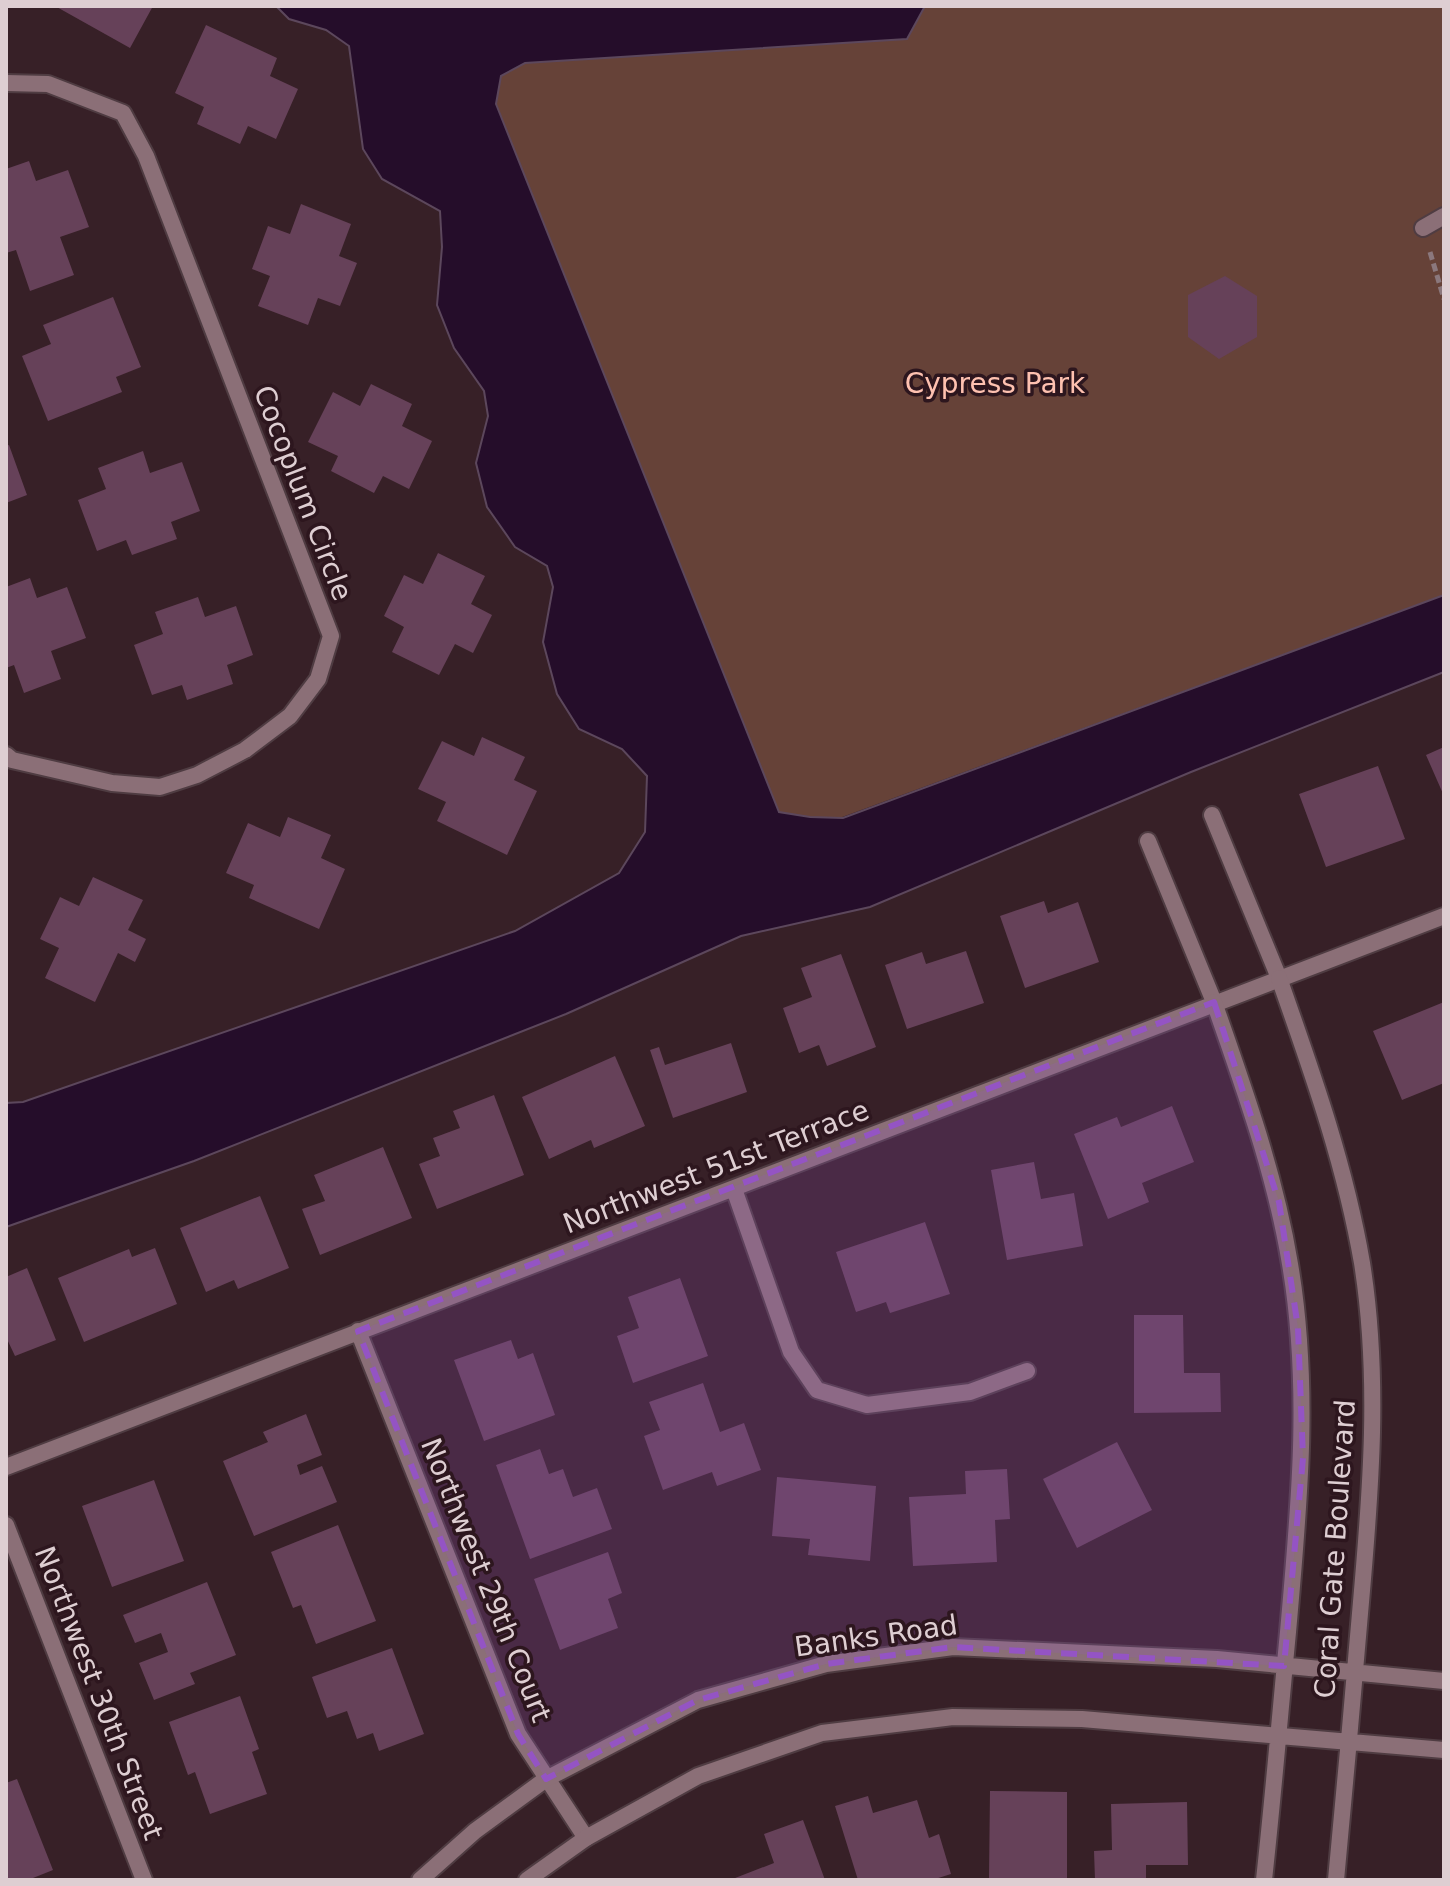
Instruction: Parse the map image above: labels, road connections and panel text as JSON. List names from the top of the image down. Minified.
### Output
{"streets":{"street":["Cocoplum Circle","Northwest 51st Terrace","Coral Gate Boulevard","Northwest 29th Court","Banks Road","Northwest 30th Street"]},"crossings":[["Northwest 51st Terrace","Coral Gate Boulevard"],["Northwest 51st Terrace","Northwest 29th Court"],["Coral Gate Boulevard","Banks Road"],["Northwest 29th Court","Banks Road"]],"parks":["Cypress Park"]}
